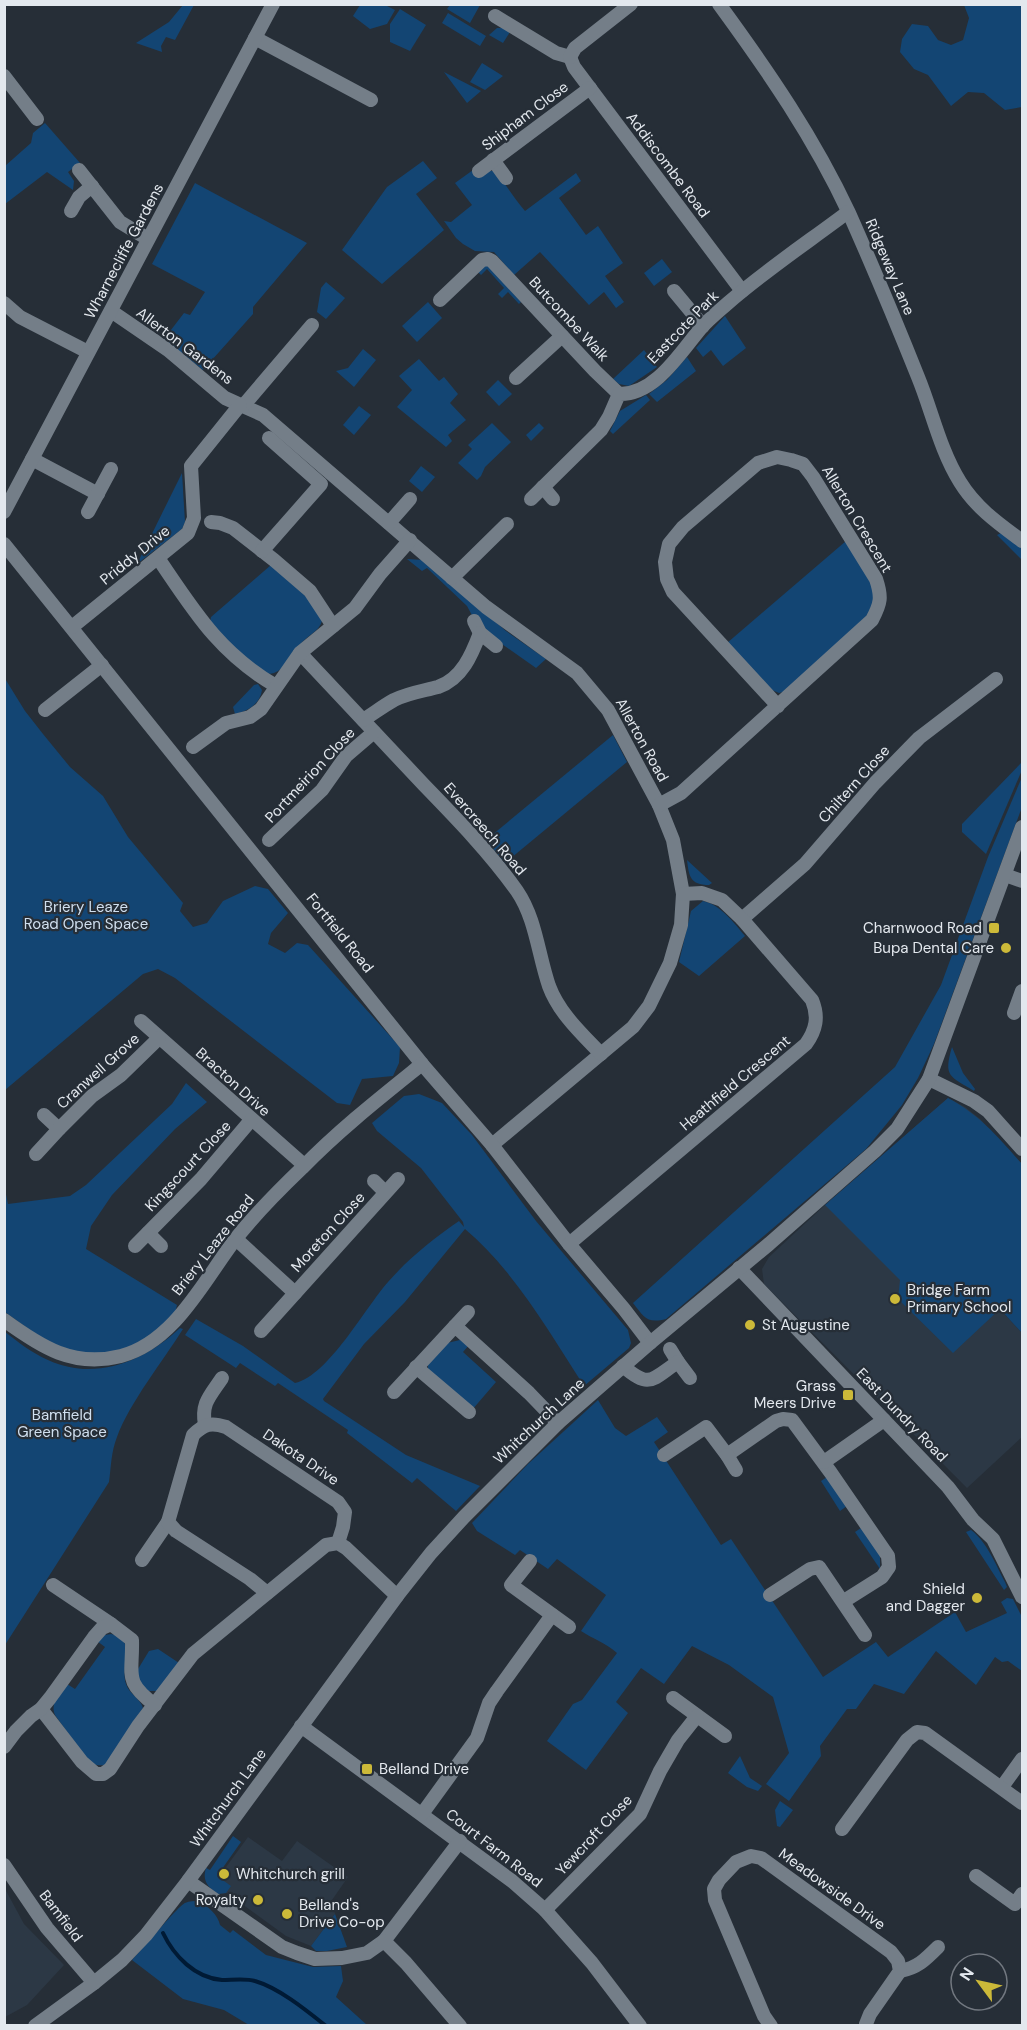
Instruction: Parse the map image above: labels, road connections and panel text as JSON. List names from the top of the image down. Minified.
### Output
{"streets":{"street":["Shipham Close","Addiscombe Road","Wharnecliffe Gardens","Ridgeway Lane","Butcombe Walk","Eastcote Park","Allerton Gardens","Allerton Crescent","Priddy Drive","Allerton Road","Portmeirion Close","Chiltern Close","Evercreech Road","Fortfield Road","Cranwell Grove","Bracton Drive","Heathfield Crescent","Kingscourt Close","Moreton Close","Briery Leaze Road","East Dundry Road","Whitchurch Lane","Dakota Drive","Yewcroft Close","Court Farm Road","Meadowside Drive","Bamfield"]},"crossings":[["Shipham Close","Addiscombe Road"],["Addiscombe Road","Eastcote Park"],["Wharnecliffe Gardens","Allerton Gardens"],["Ridgeway Lane","Eastcote Park"],["Butcombe Walk","Eastcote Park"],["Allerton Gardens","Priddy Drive"],["Allerton Gardens","Allerton Road"],["Allerton Crescent","Allerton Road"],["Priddy Drive","Allerton Road"],["Priddy Drive","Fortfield Road"],["Allerton Road","Evercreech Road"],["Allerton Road","Fortfield Road"],["Allerton Road","Heathfield Crescent"],["Portmeirion Close","Evercreech Road"],["Chiltern Close","Heathfield Crescent"],["Fortfield Road","Heathfield Crescent"],["Fortfield Road","Briery Leaze Road"],["Fortfield Road","Whitchurch Lane"],["Cranwell Grove","Bracton Drive"],["Bracton Drive","Kingscourt Close"],["Bracton Drive","Briery Leaze Road"],["Moreton Close","Briery Leaze Road"],["East Dundry Road","Whitchurch Lane"],["Whitchurch Lane","Court Farm Road"],["Whitchurch Lane","Bamfield"],["Yewcroft Close","Court Farm Road"]],"parks":["Briery Leaze Road Open Space","Bamfield Green Space"],"places":{"transit":["Charnwood Road","Grass Meers Drive","Belland Drive"],"other":["Bupa Dental Care","Bridge Farm Primary School","St Augustine","Shield and Dagger","Whitchurch grill","Royalty","Belland's Drive Co-op"]},"north":"top left"}
